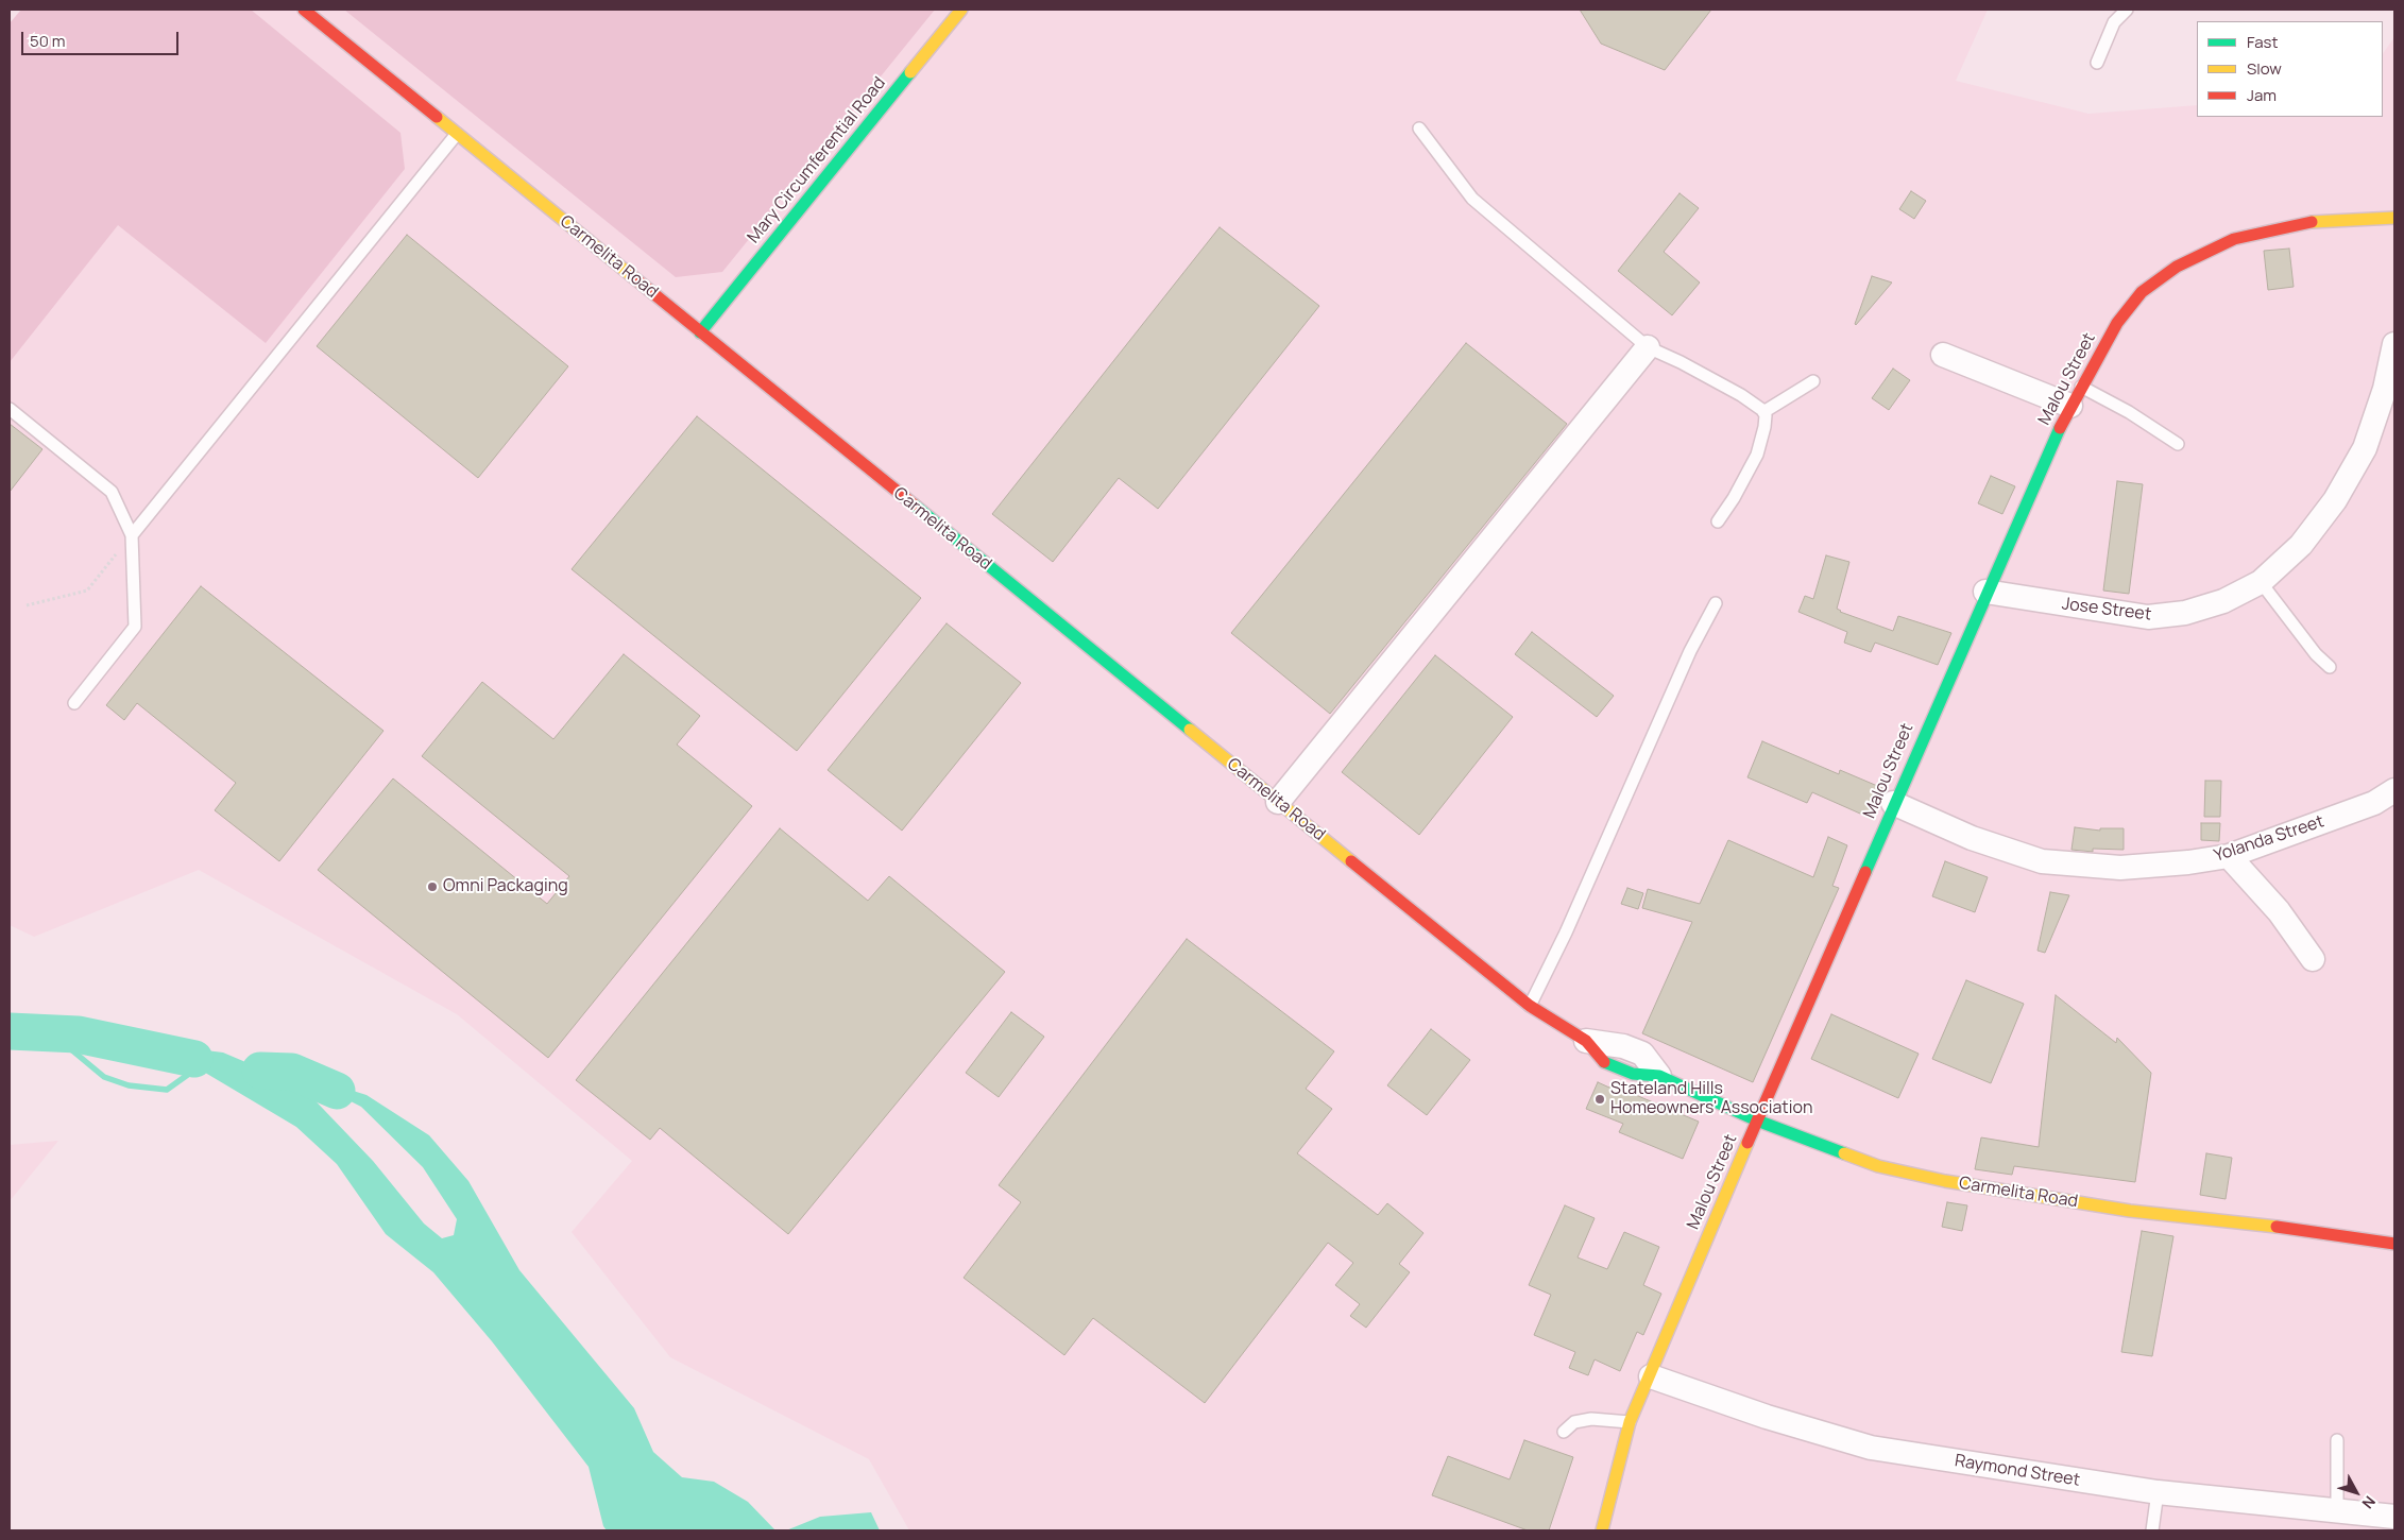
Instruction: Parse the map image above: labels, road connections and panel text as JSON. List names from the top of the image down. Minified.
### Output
{"streets":{"street":["Mary Circumferential Road","Carmelita Road","Malou Street","Jose Street","Yolanda Street","Raymond Street"]},"crossings":[["Mary Circumferential Road","Carmelita Road"],["Carmelita Road","Malou Street"],["Malou Street","Jose Street"],["Malou Street","Yolanda Street"],["Malou Street","Raymond Street"]],"places":["Omni Packaging","Stateland Hills Homeowners' Association"],"legend":["Fast","Slow","Jam"],"scale_bar":"50 m","north":"bottom right"}
